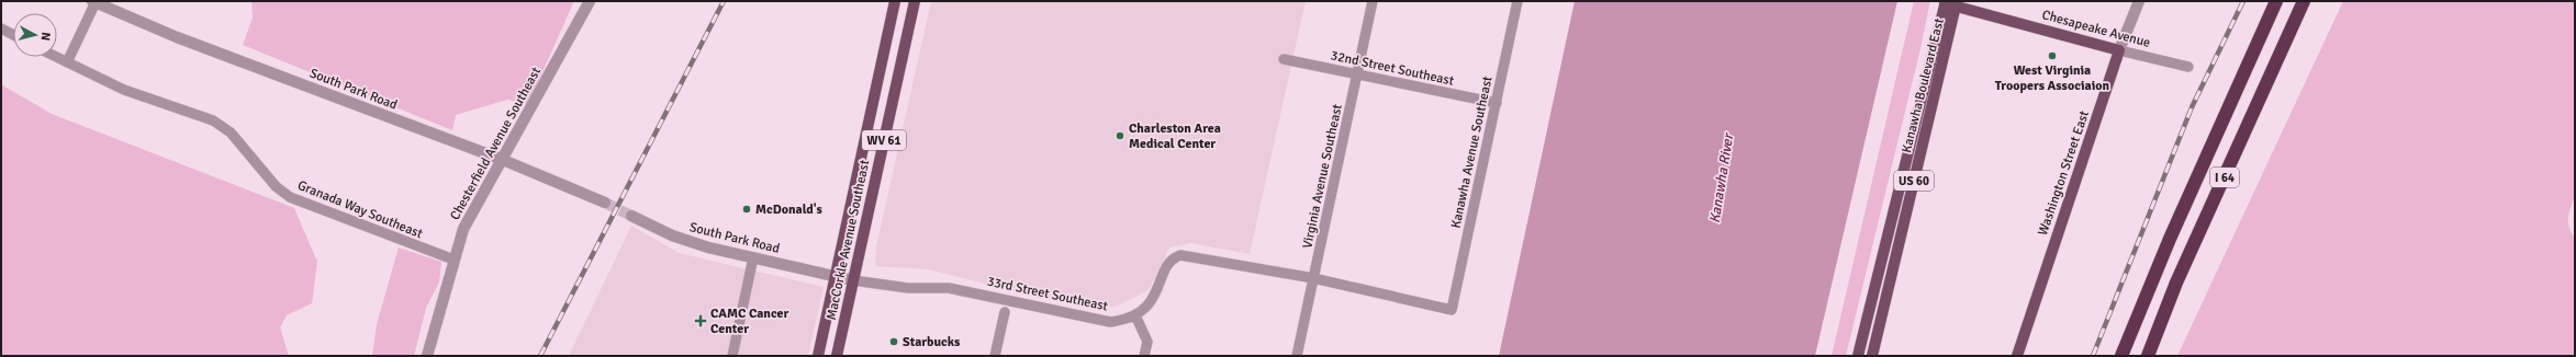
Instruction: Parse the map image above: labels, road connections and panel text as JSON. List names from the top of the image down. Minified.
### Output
{"streets":{"highway":["I 64"],"main road":["Chesapeake Avenue","Kanawha Boulevard East","WV 61","Washington Street East","US 60","MacCorkle Avenue Southeast"],"street":["32nd Street Southeast","South Park Road","Chesterfield Avenue Southeast","Kanawha Avenue Southeast","Virginia Avenue Southeast","Granada Way Southeast","33rd Street Southeast"]},"crossings":[["Chesapeake Avenue","Kanawha Boulevard East"],["Chesapeake Avenue","Washington Street East"],["32nd Street Southeast","Kanawha Avenue Southeast"],["32nd Street Southeast","Virginia Avenue Southeast"],["South Park Road","Chesterfield Avenue Southeast"],["South Park Road","MacCorkle Avenue Southeast"],["South Park Road","33rd Street Southeast"],["Chesterfield Avenue Southeast","Granada Way Southeast"],["Kanawha Avenue Southeast","33rd Street Southeast"],["Virginia Avenue Southeast","33rd Street Southeast"],["MacCorkle Avenue Southeast","33rd Street Southeast"]],"water":["Kanawha River"],"places":{"other":["West Virginia Troopers Associaion","Charleston Area Medical Center","McDonald's","Starbucks"],"health":["CAMC Cancer Center"]},"north":"right"}
